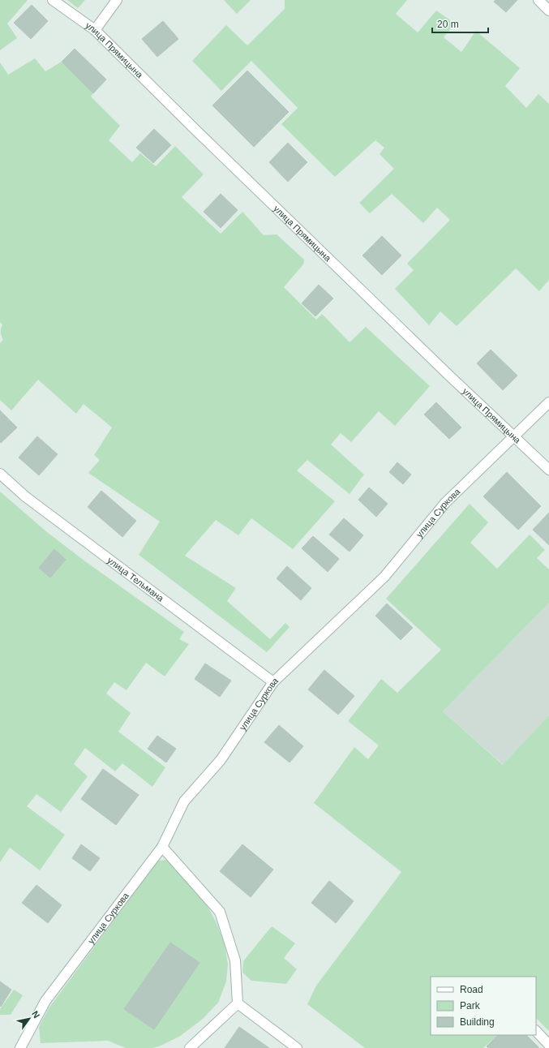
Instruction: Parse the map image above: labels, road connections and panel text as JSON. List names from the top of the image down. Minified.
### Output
{"streets":{"street":["улица Прямицына","улица Суркова","улица Тельмана"]},"crossings":[["улица Прямицына","улица Суркова"],["улица Суркова","улица Тельмана"]],"legend":["Road","Park","Building"],"scale_bar":"20 m","north":"top right"}
